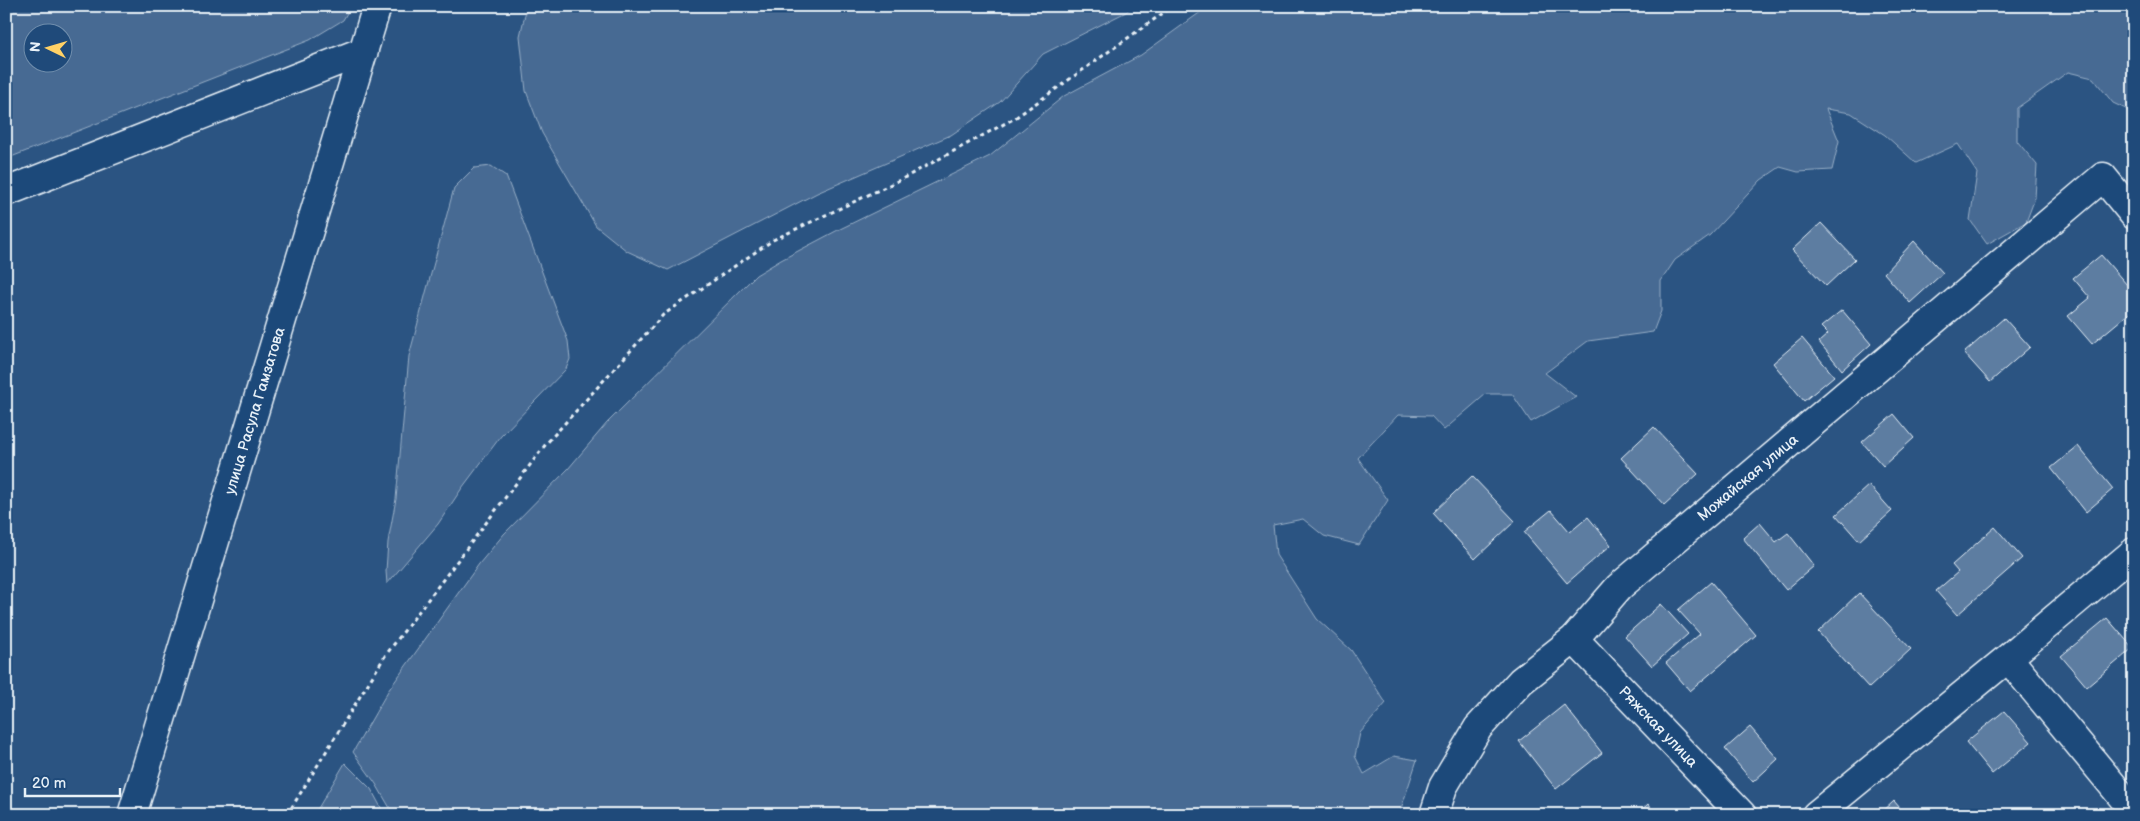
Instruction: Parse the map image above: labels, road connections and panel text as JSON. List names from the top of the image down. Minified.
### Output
{"streets":{"street":["улица Расула Гамзатова","Можайская улица","Ряжская улица"]},"crossings":[["Можайская улица","Ряжская улица"]],"scale_bar":"20 m","north":"left"}
